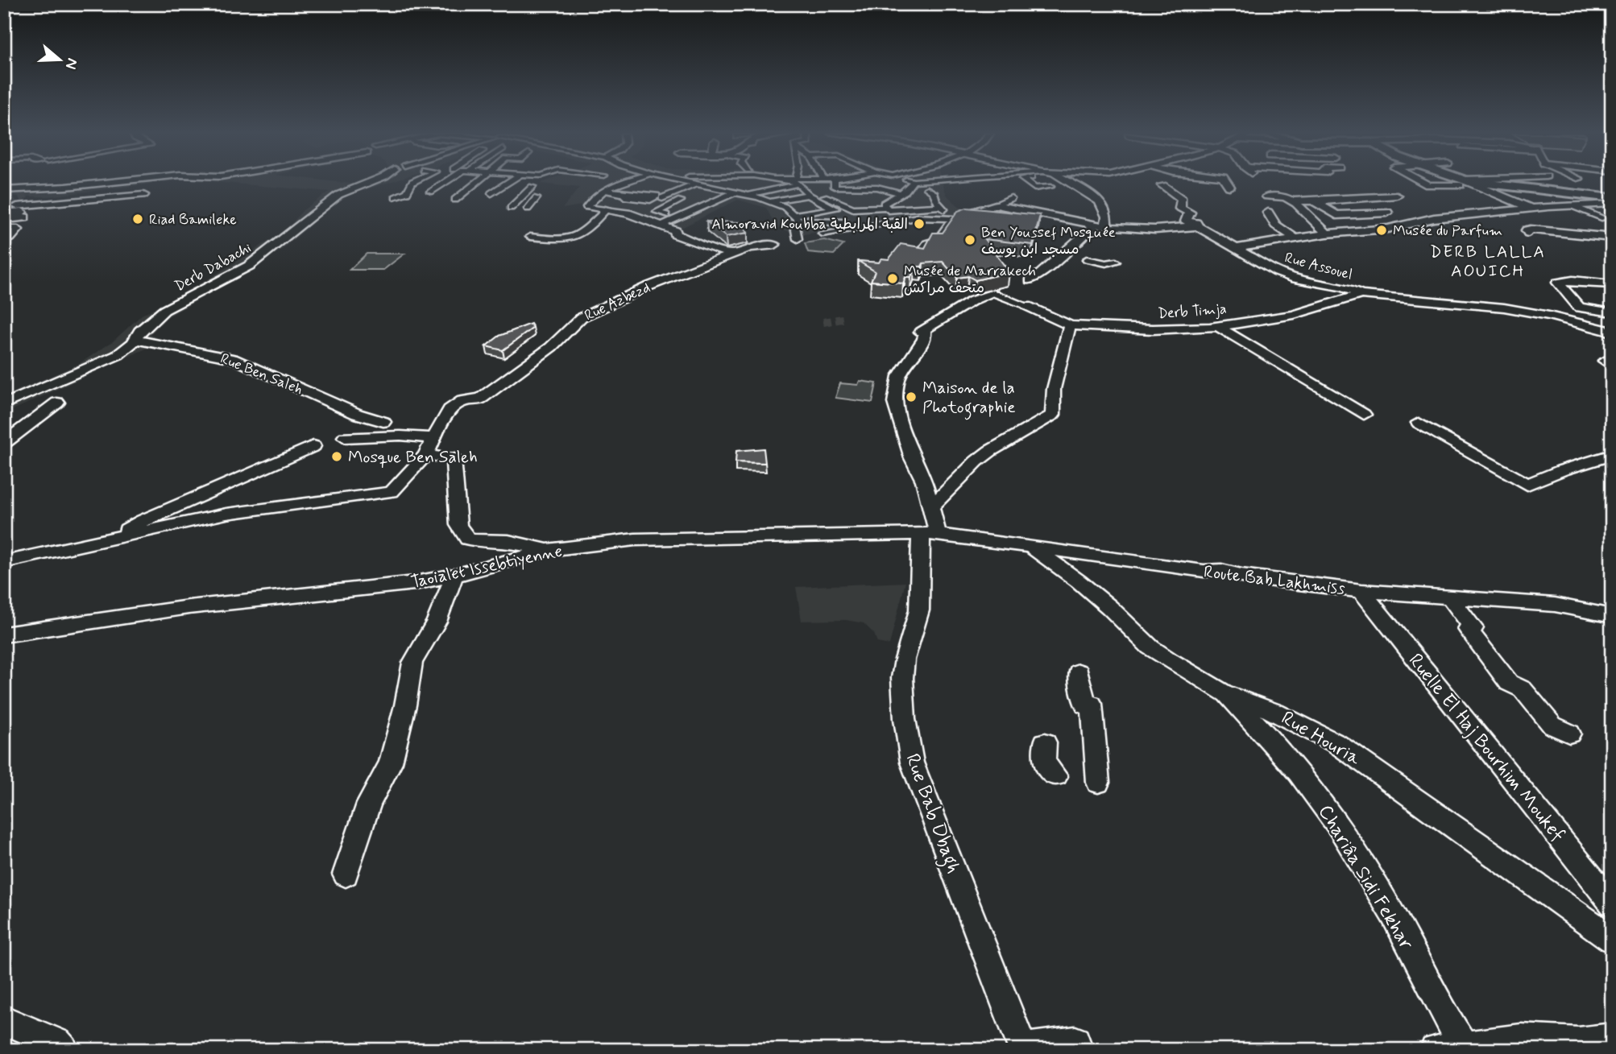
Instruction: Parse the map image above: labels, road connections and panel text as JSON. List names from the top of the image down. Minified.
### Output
{"streets":{"street":["Rue Assouel","Derb Dabachi","Rue Azbezd","Derb Timja","Rue Ben Saleh","Taoialet Issebtiyenne","Route Bab Lakhmiss","Rue Houria","Ruelle El Haj Bourhim Moukef","Rue Bab Dbagh","Chariâa Sidi Fekhar"]},"crossings":[["Rue Assouel","Derb Timja"],["Derb Dabachi","Rue Ben Saleh"],["Taoialet Issebtiyenne","Route Bab Lakhmiss"],["Taoialet Issebtiyenne","Rue Bab Dbagh"],["Route Bab Lakhmiss","Rue Houria"],["Route Bab Lakhmiss","Ruelle El Haj Bourhim Moukef"],["Route Bab Lakhmiss","Rue Bab Dbagh"],["Rue Houria","Chariâa Sidi Fekhar"]],"districts":["DERB LALLA AOUICH"],"places":["Riad Bamileke","Almoravid Koubba القبة المرابطية","Musée du Parfum","Ben Youssef Mosquée مسجد ابن يوسف","Musée de Marrakech متحف مراكش","Maison de la Photographie","Mosque Ben Saleh"],"north":"right"}
